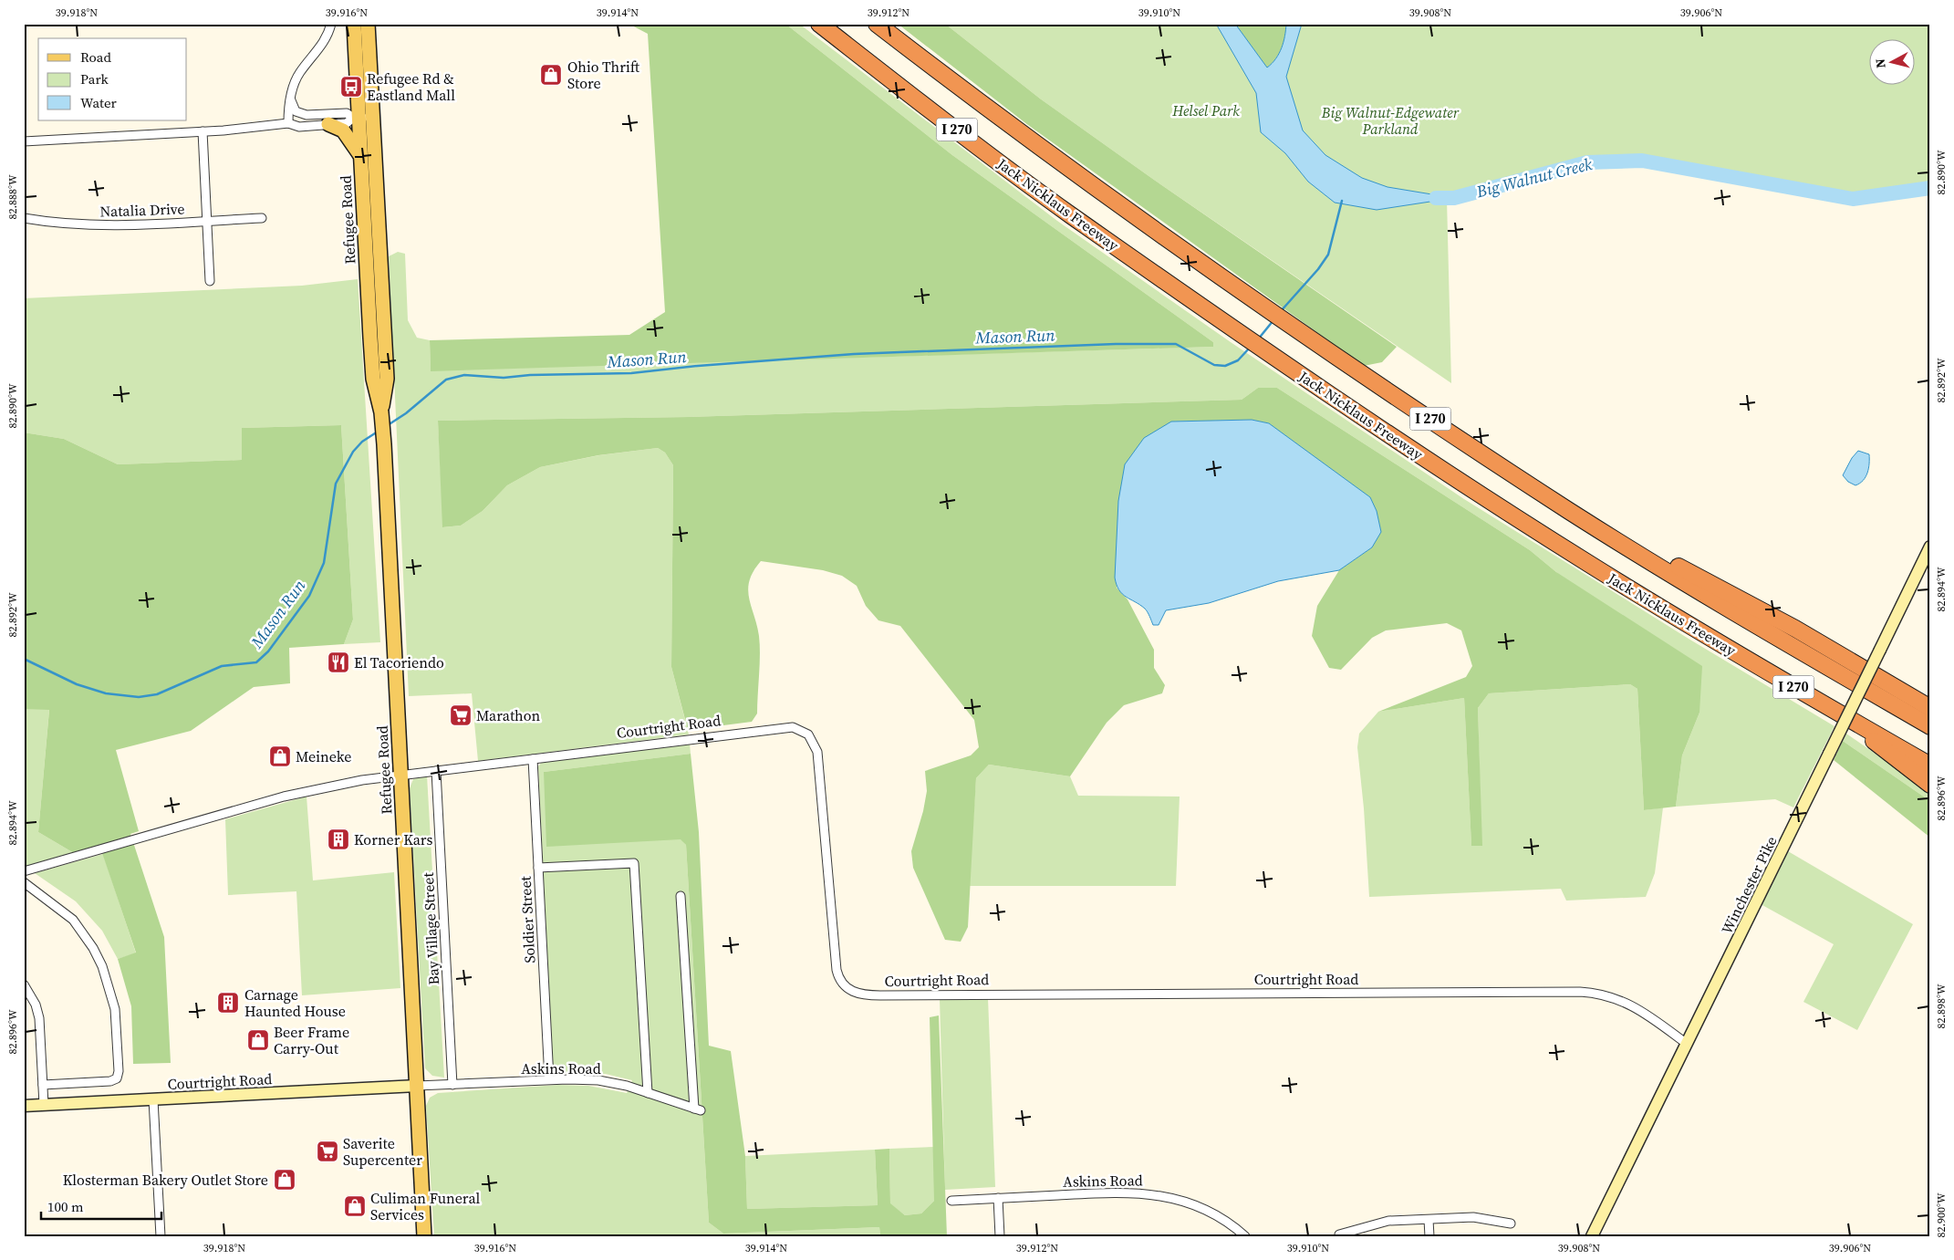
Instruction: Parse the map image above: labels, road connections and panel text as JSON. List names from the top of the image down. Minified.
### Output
{"streets":{"highway":["I 270","Jack Nicklaus Freeway"],"main road":["Refugee Road","Courtright Road","Winchester Pike"],"street":["Natalia Drive","Soldier Street","Bay Village Street","Askins Road"]},"crossings":[["Refugee Road","Courtright Road"],["Refugee Road","Askins Road"],["Courtright Road","Winchester Pike"],["Courtright Road","Soldier Street"],["Courtright Road","Bay Village Street"],["Courtright Road","Askins Road"],["Soldier Street","Askins Road"],["Bay Village Street","Askins Road"]],"water":["Big Walnut Creek","Mason Run"],"parks":["Helsel Park","Big Walnut-Edgewater Parkland"],"places":{"shop":["Ohio Thrift Store","Meineke","Beer Frame Carry-Out","Klosterman Bakery Outlet Store","Culiman Funeral Services"],"bus stop":["Refugee Rd & Eastland Mall"],"restaurant":["El Tacoriendo"],"supermarket":["Marathon","Saverite Supercenter"],"building":["Korner Kars","Carnage Haunted House"]},"legend":["Road","Park","Water"],"scale_bar":"100 m","north":"left","coordinates":["39.918°N","39.916°N","39.914°N","39.912°N","39.910°N","39.908°N","39.906°N","82.890°W","82.888°W","82.892°W","82.894°W","82.896°W","82.898°W","82.900°W"]}
